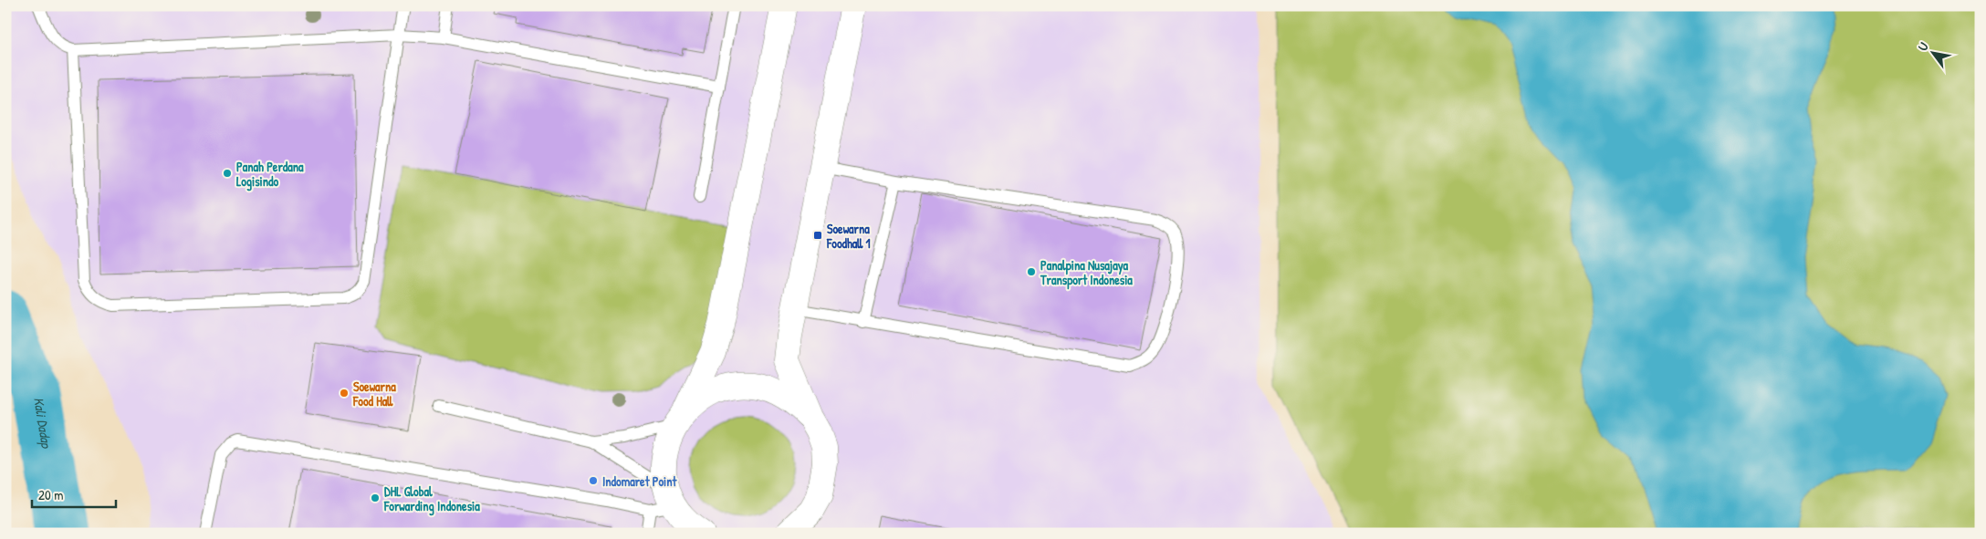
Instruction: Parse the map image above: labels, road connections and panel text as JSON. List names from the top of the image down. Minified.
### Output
{"water":["Kali Dadap"],"places":{"other":["Panah Perdana Logisindo","Panalpina Nusajaya Transport Indonesia","Soewarna Food Hall","Indomaret Point","DHL Global Forwarding Indonesia"],"transit":["Soewarna Foodhall 1"]},"scale_bar":"20 m","north":"top left"}
